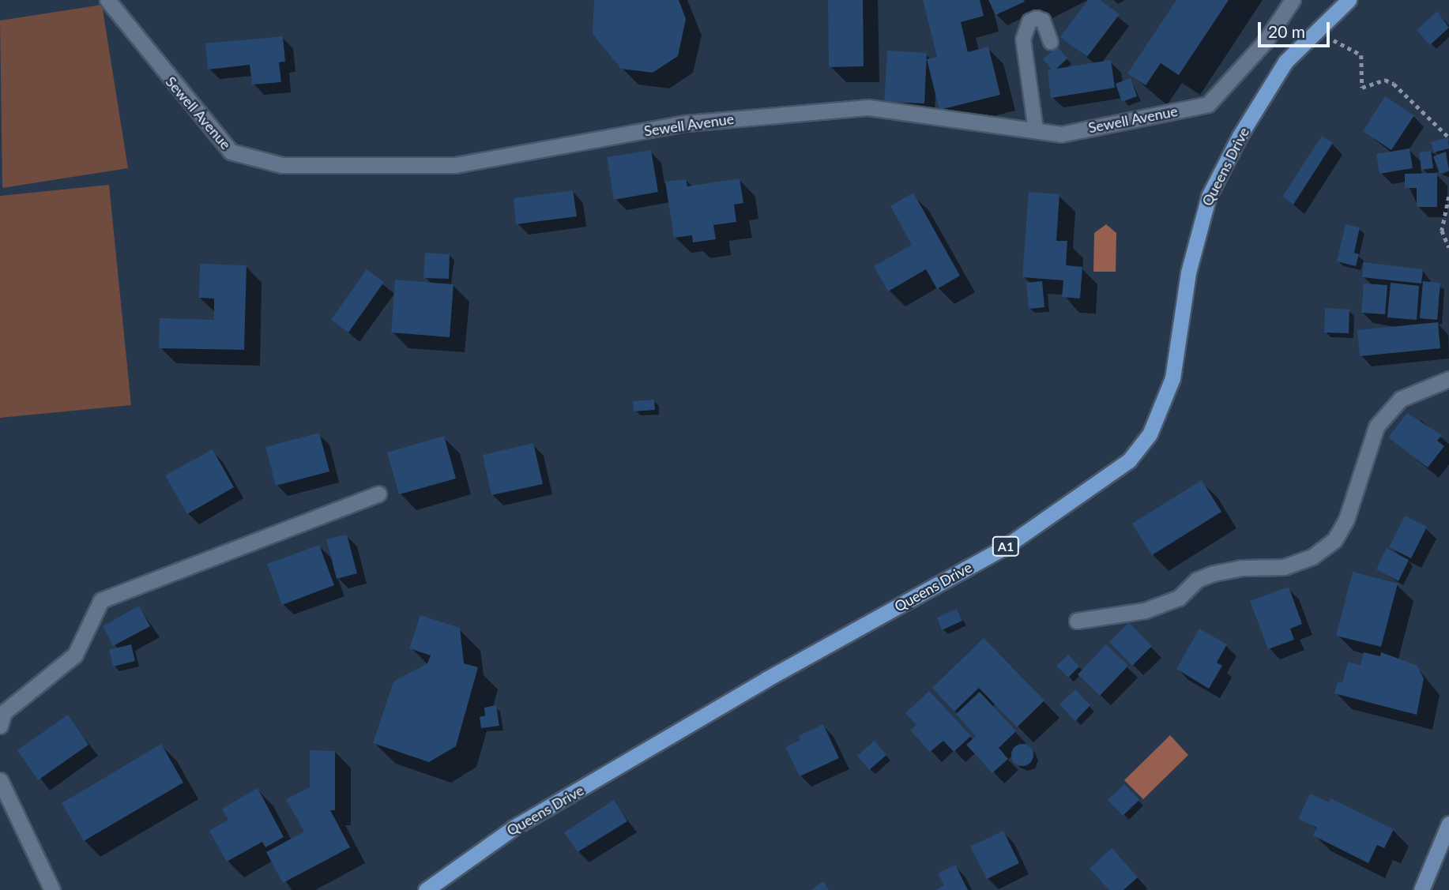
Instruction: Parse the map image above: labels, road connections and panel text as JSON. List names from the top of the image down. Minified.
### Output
{"streets":{"main road":["Queens Drive","A1"],"street":["Sewell Avenue"]},"scale_bar":"20 m"}
